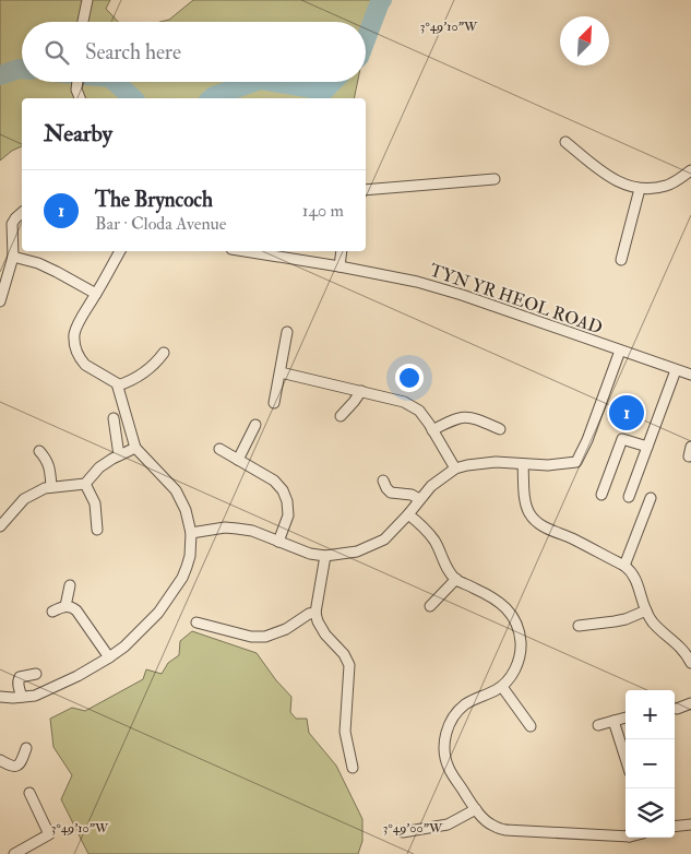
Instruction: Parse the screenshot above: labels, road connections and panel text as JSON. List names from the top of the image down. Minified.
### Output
{"streets":{"street":["TYN YR HEOL ROAD"]},"north":"top right","page":{"search":"Search here","heading":"Nearby","list":[{"mark":"1","name":"The Bryncoch","note":"Bar · Cloda Avenue","value":"140 m"}],"pins":"1","map_buttons":["+","−"]},"coordinates":["3°49'10\"W","3°49'00\"W"]}
